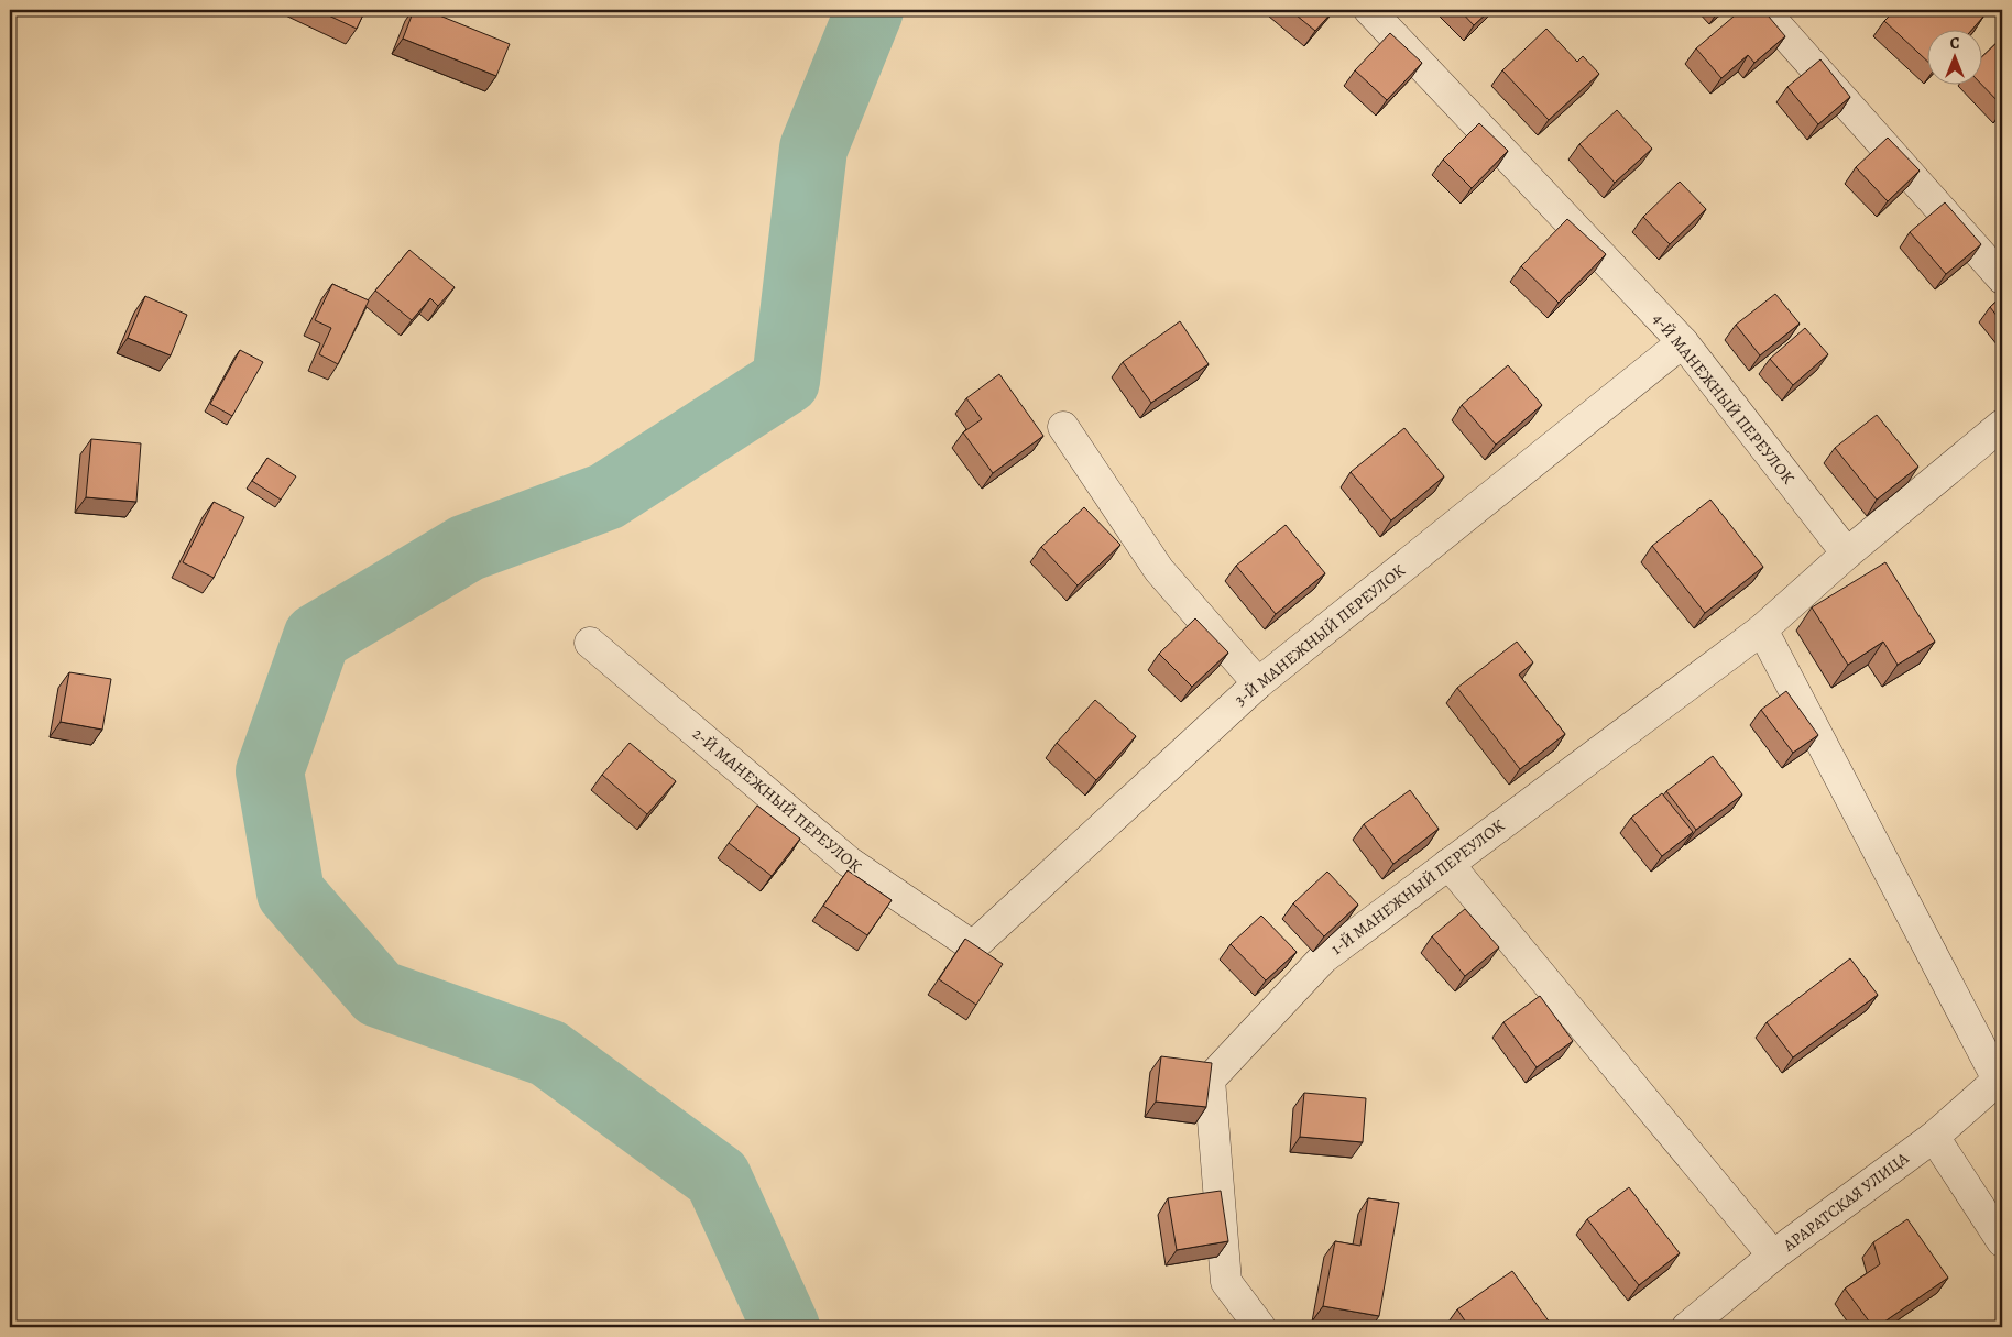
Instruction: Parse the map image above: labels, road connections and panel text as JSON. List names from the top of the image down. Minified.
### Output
{"streets":{"street":["4-Й МАНЕЖНЫЙ ПЕРЕУЛОК","3-Й МАНЕЖНЫЙ ПЕРЕУЛОК","2-Й МАНЕЖНЫЙ ПЕРЕУЛОК","1-Й МАНЕЖНЫЙ ПЕРЕУЛОК","АРАРАТСКАЯ УЛИЦА"]},"crossings":[["4-Й МАНЕЖНЫЙ ПЕРЕУЛОК","3-Й МАНЕЖНЫЙ ПЕРЕУЛОК"],["4-Й МАНЕЖНЫЙ ПЕРЕУЛОК","1-Й МАНЕЖНЫЙ ПЕРЕУЛОК"],["3-Й МАНЕЖНЫЙ ПЕРЕУЛОК","2-Й МАНЕЖНЫЙ ПЕРЕУЛОК"]],"north":"top"}
